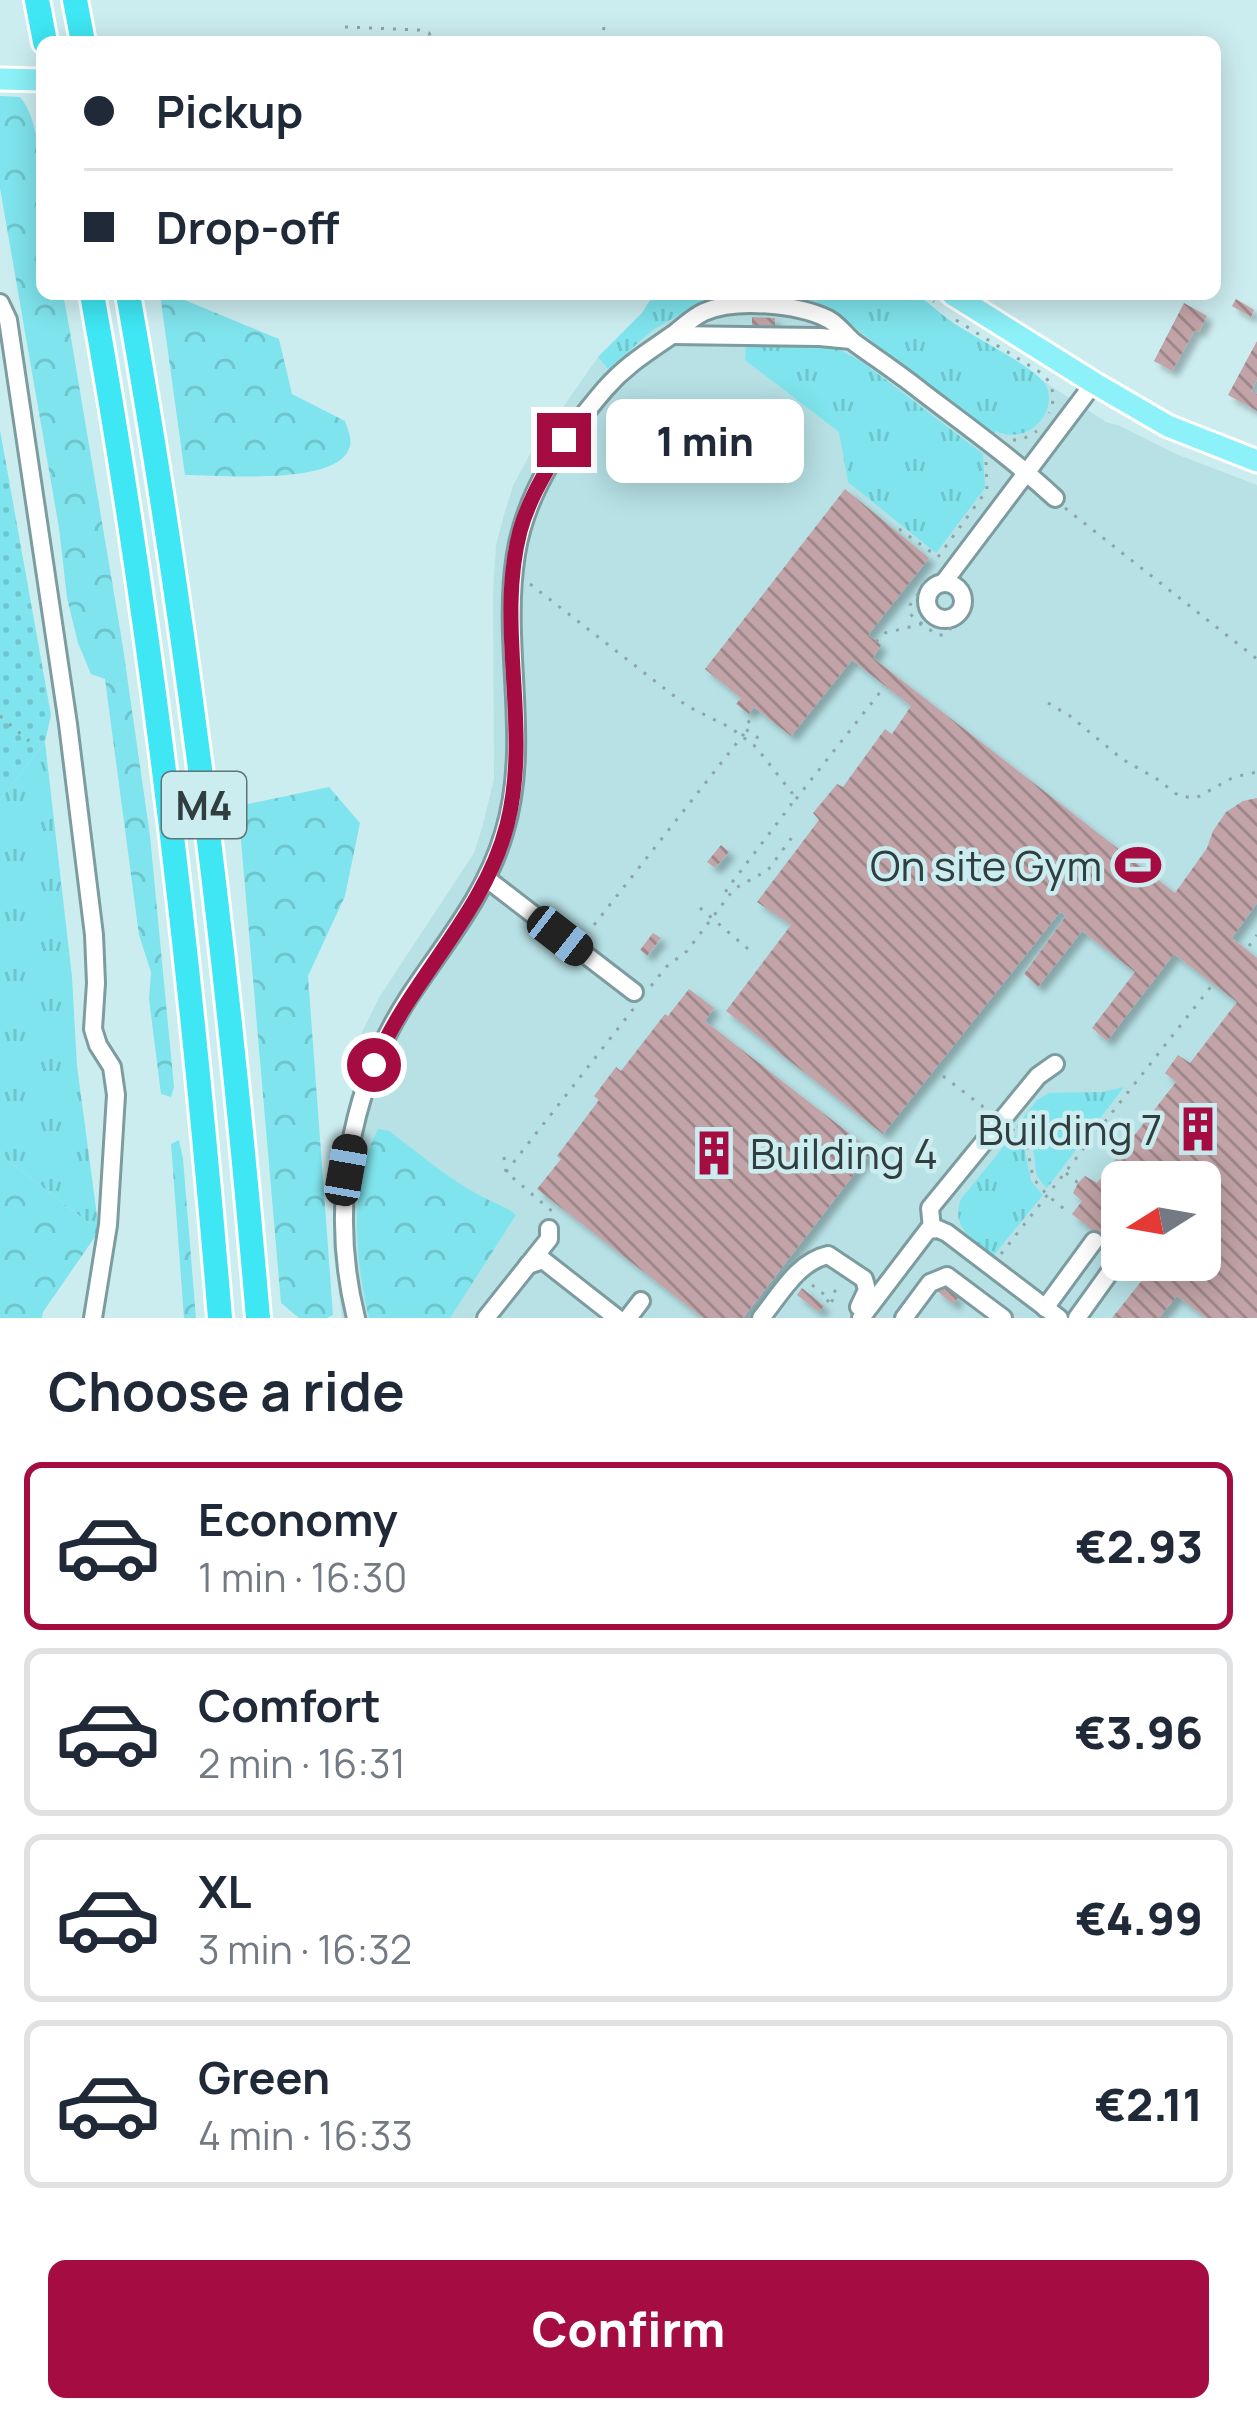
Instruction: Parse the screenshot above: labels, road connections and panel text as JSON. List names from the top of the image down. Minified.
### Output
{"streets":{"highway":["M4"]},"places":{"sports":["On site Gym"],"building":["Building 7","Building 4"]},"north":"left","page":{"banner":["Pickup","Drop-off"],"bubble":"1 min","heading":"Choose a ride","list":[{"name":"Economy","note":"1 min · 16:30","value":"€2.93"},{"name":"Comfort","note":"2 min · 16:31","value":"€3.96"},{"name":"XL","note":"3 min · 16:32","value":"€4.99"},{"name":"Green","note":"4 min · 16:33","value":"€2.11"}],"buttons":"Confirm"}}
